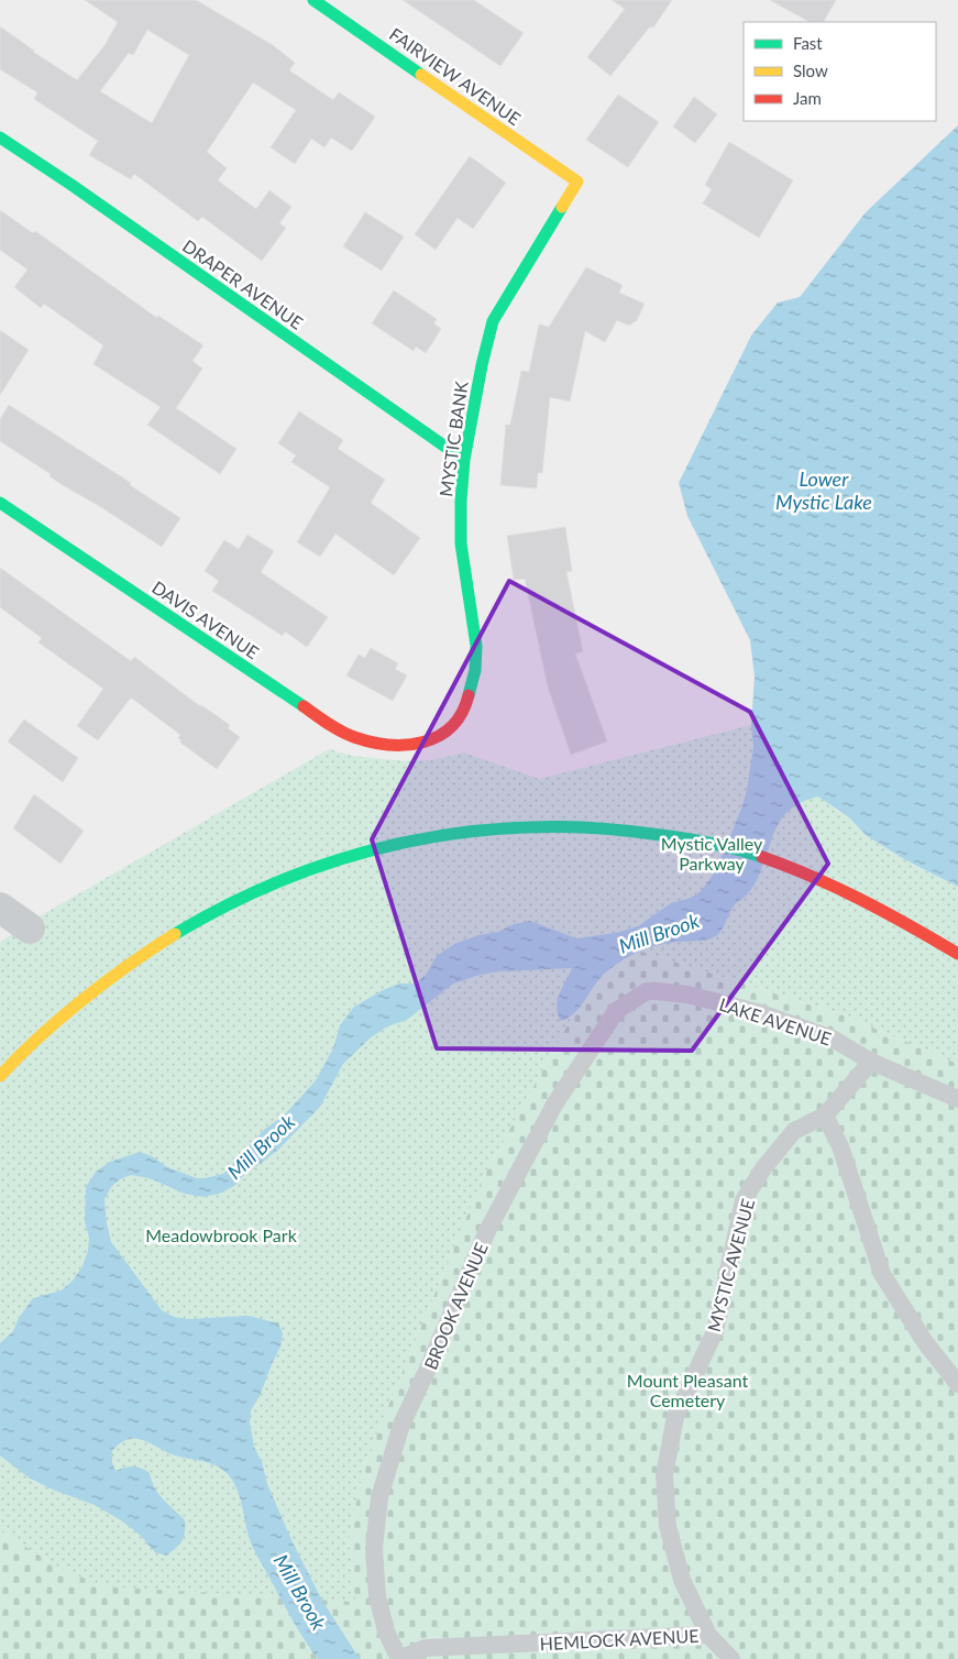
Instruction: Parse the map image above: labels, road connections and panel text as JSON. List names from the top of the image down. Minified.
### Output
{"streets":{"street":["FAIRVIEW AVENUE","DRAPER AVENUE","MYSTIC BANK","DAVIS AVENUE"],"lane":["LAKE AVENUE","MYSTIC AVENUE","BROOK AVENUE","HEMLOCK AVENUE"]},"crossings":[["FAIRVIEW AVENUE","MYSTIC BANK"],["DRAPER AVENUE","MYSTIC BANK"],["MYSTIC BANK","DAVIS AVENUE"],["LAKE AVENUE","MYSTIC AVENUE"],["LAKE AVENUE","BROOK AVENUE"],["MYSTIC AVENUE","HEMLOCK AVENUE"],["BROOK AVENUE","HEMLOCK AVENUE"]],"water":["Lower Mystic Lake","Mill Brook"],"parks":["Mystic Valley Parkway","Meadowbrook Park","Mount Pleasant Cemetery"],"legend":["Fast","Slow","Jam"]}
